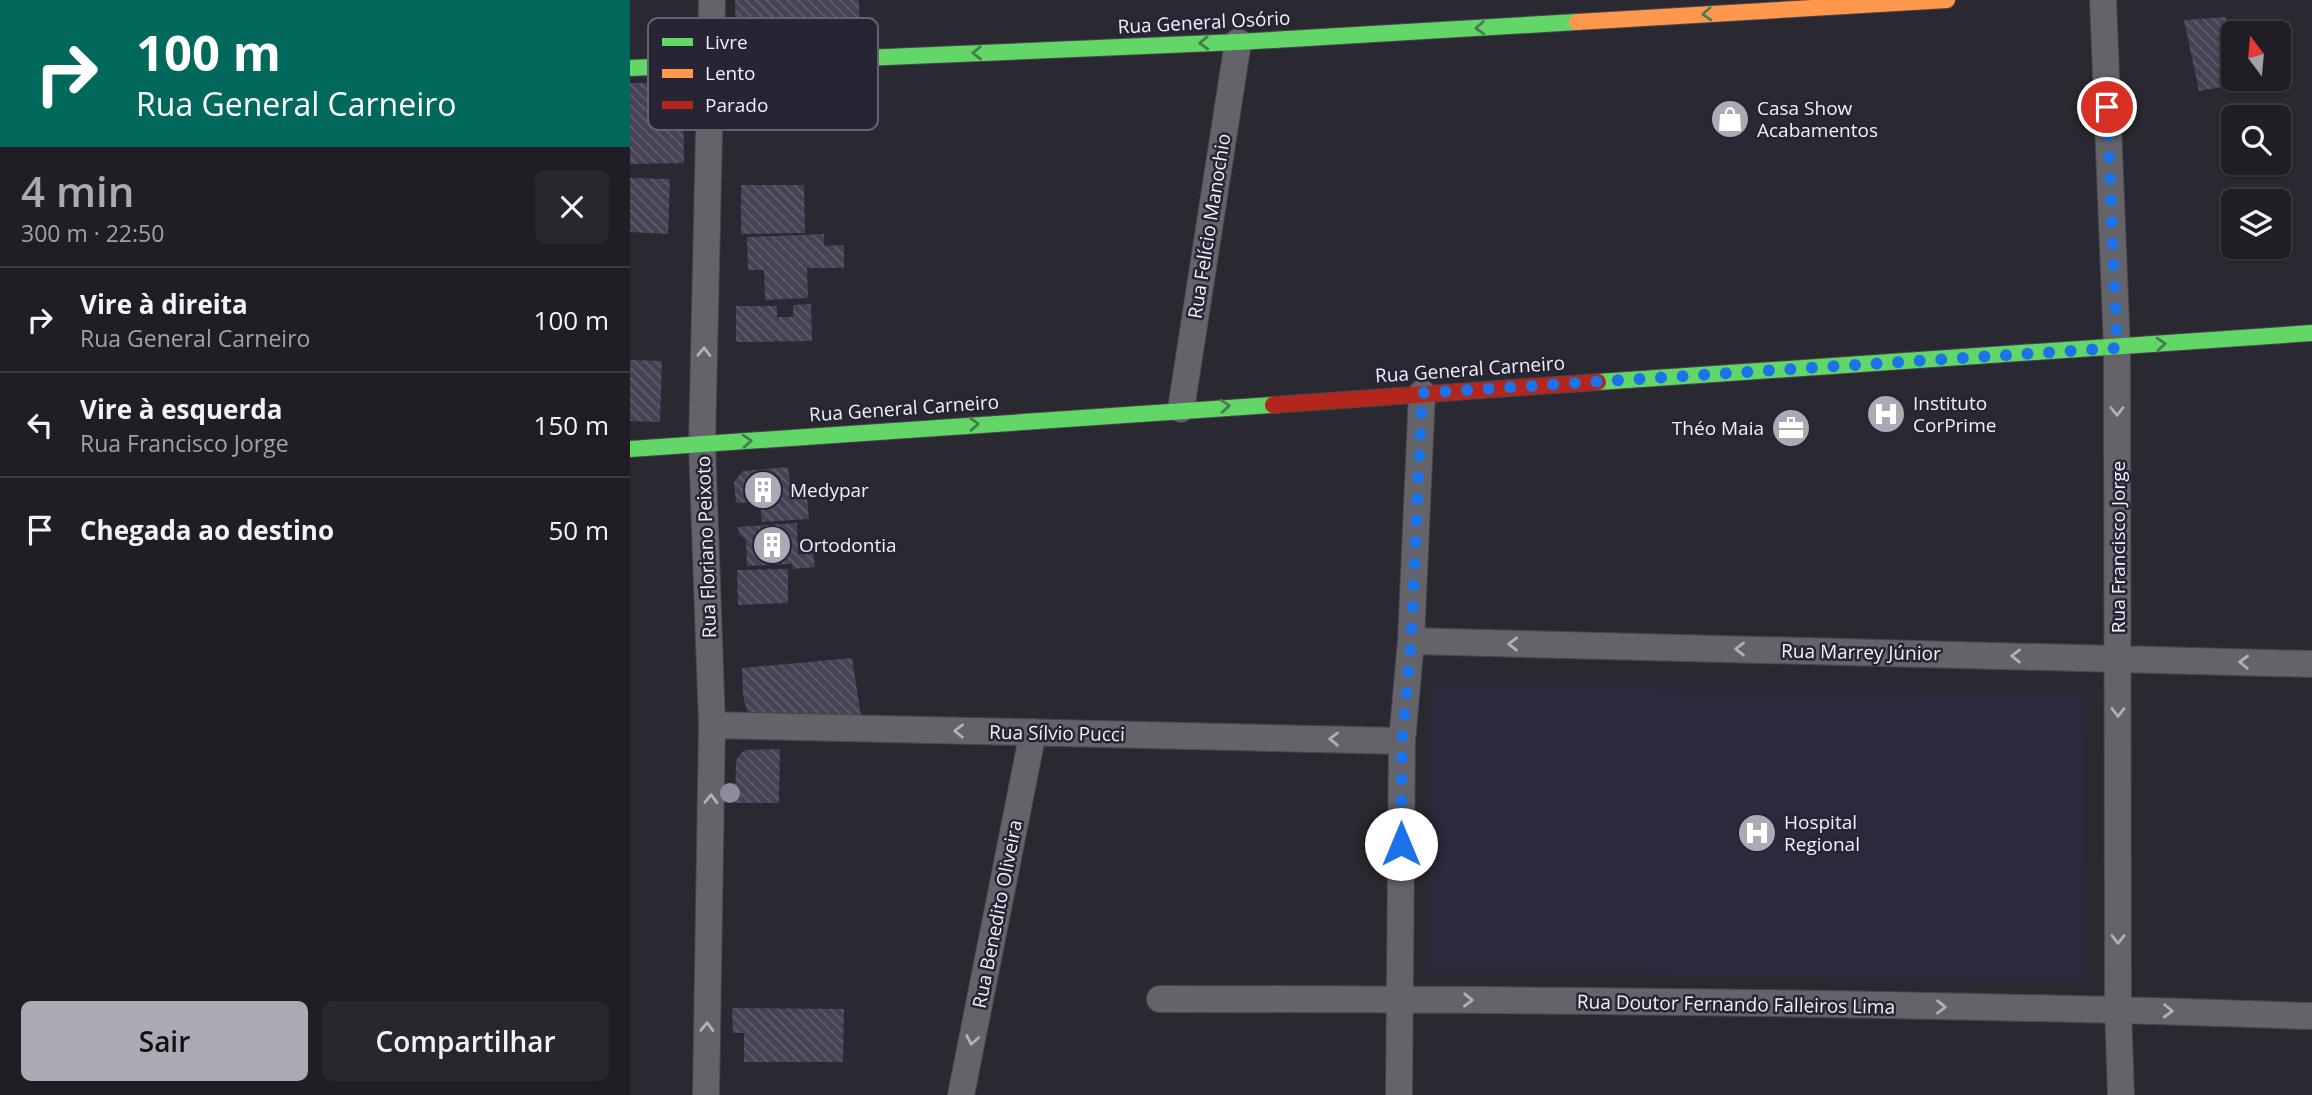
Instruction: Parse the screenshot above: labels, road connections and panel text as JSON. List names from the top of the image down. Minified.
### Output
{"streets":{"street":["Rua General Osório","Rua Felício Manochio","Rua General Carneiro","Rua Floriano Peixoto","Rua Francisco Jorge","Rua Marrey Júnior","Rua Sílvio Pucci","Rua Benedito Oliveira","Rua Doutor Fernando Falleiros Lima"]},"crossings":[["Rua General Osório","Rua Felício Manochio"],["Rua Felício Manochio","Rua General Carneiro"],["Rua General Carneiro","Rua Floriano Peixoto"],["Rua General Carneiro","Rua Francisco Jorge"],["Rua Floriano Peixoto","Rua Sílvio Pucci"],["Rua Francisco Jorge","Rua Marrey Júnior"],["Rua Francisco Jorge","Rua Doutor Fernando Falleiros Lima"],["Rua Sílvio Pucci","Rua Benedito Oliveira"]],"one_way":["Rua General Osório","Rua General Carneiro","Rua Floriano Peixoto","Rua Francisco Jorge","Rua Marrey Júnior","Rua Sílvio Pucci","Rua Benedito Oliveira","Rua Doutor Fernando Falleiros Lima"],"places":{"shop":["Casa Show Acabamentos"],"hospital":["Instituto CorPrime","Hospital Regional"],"office":["Théo Maia"],"building":["Medypar","Ortodontia"]},"legend":["Livre","Lento","Parado"],"north":"top","page":{"turn":["100 m","Rua General Carneiro"],"heading":["4 min","300 m · 22:50"],"list":[{"name":"Vire à direita","note":"Rua General Carneiro","value":"100 m"},{"name":"Vire à esquerda","note":"Rua Francisco Jorge","value":"150 m"},{"name":"Chegada ao destino","value":"50 m"}],"buttons":["Sair","Compartilhar"]}}
